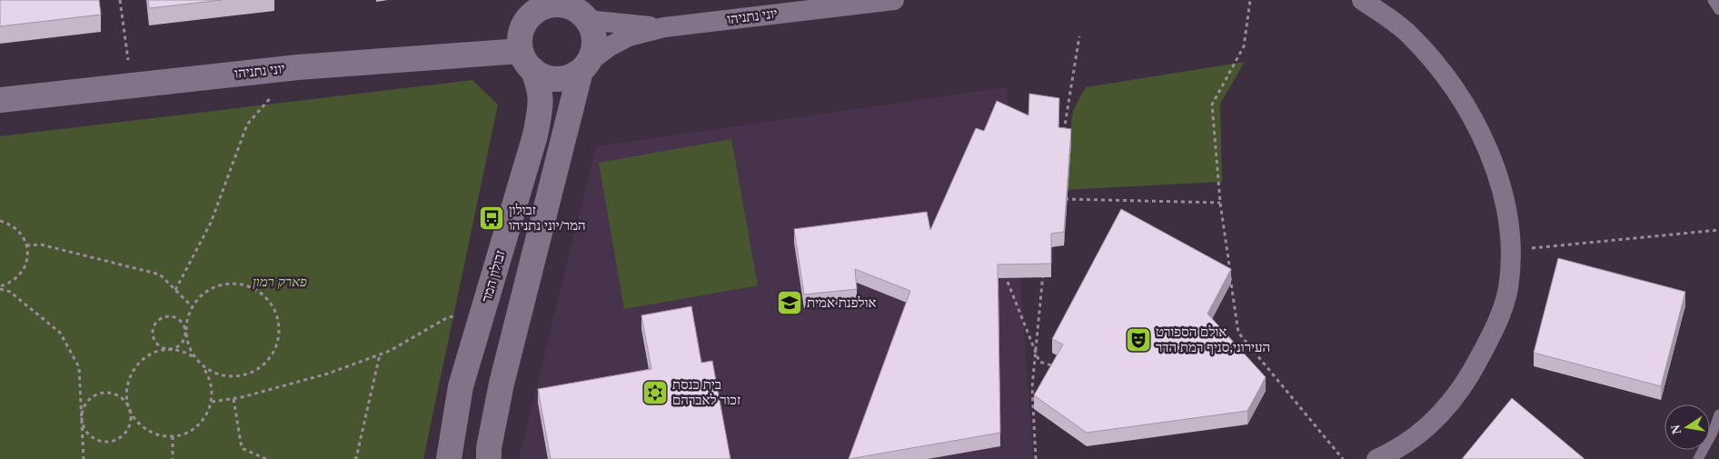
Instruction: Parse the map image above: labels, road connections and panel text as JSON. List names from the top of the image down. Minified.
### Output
{"streets":{"street":["יוני נתניהו","זבולון המר"]},"crossings":[["יוני נתניהו","זבולון המר"]],"parks":["פארק רמון"],"places":{"bus stop":["זבולון המר/יוני נתניהו"],"school or university":["אולפנת אמית"],"theatre":["אולם הספורט העירוני,סניף רמת הדר"],"synagogue":["בית כנסת זכור לאברהם"]},"north":"left"}
